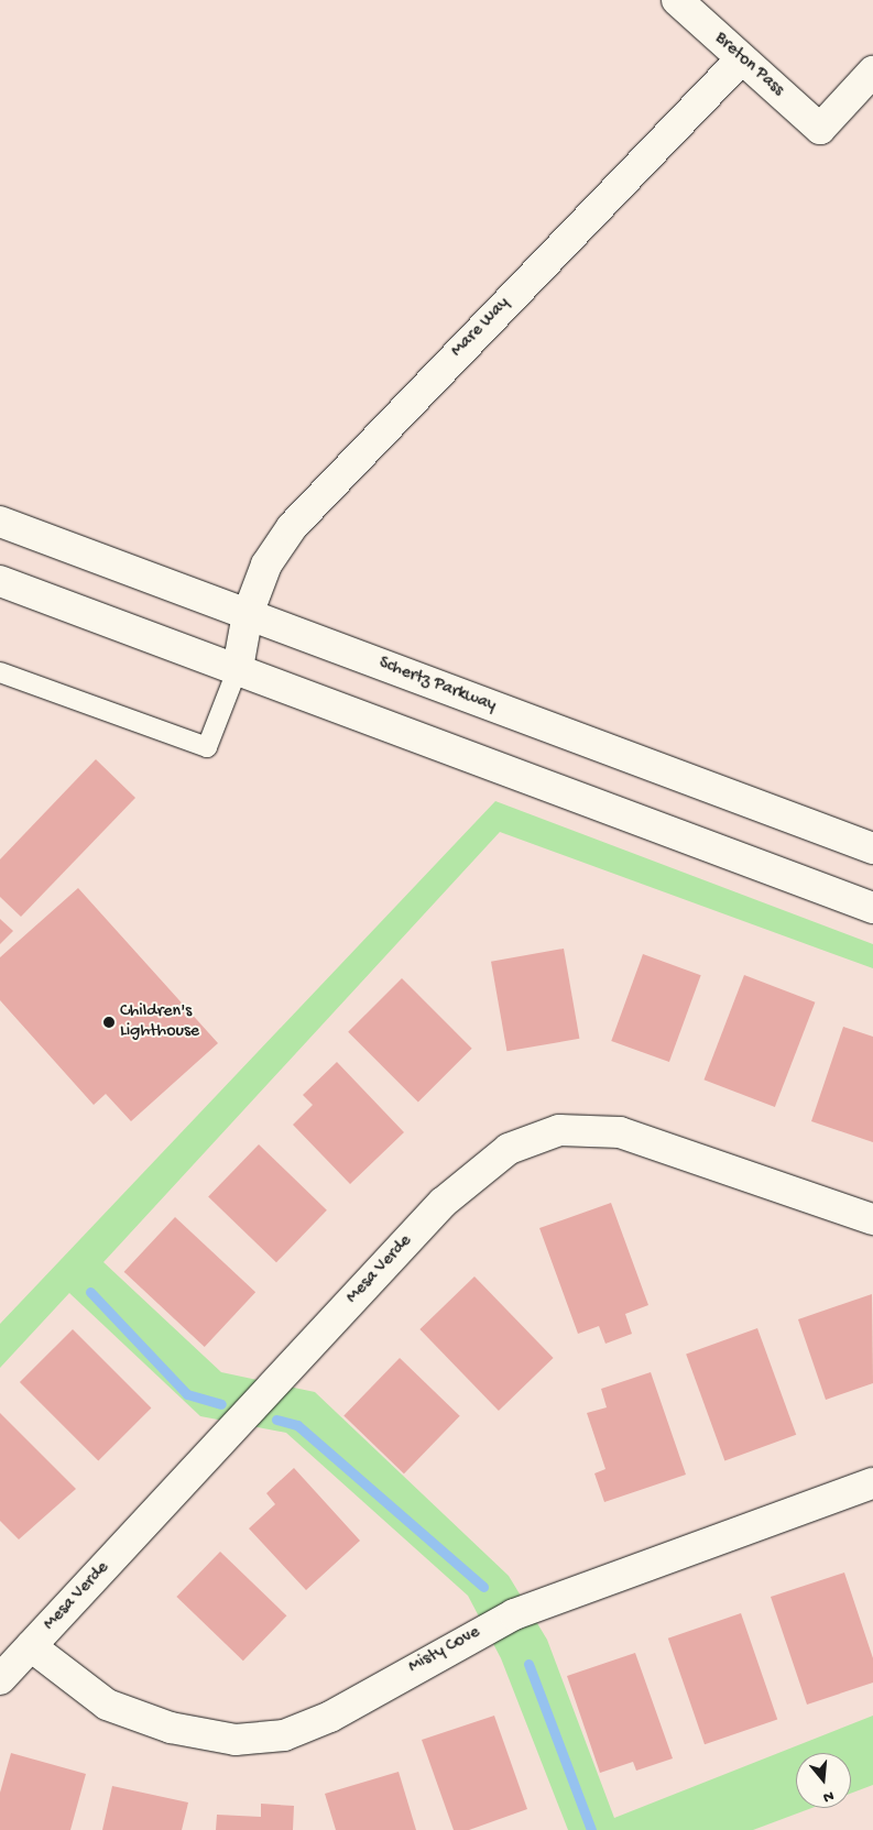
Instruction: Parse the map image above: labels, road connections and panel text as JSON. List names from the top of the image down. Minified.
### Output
{"streets":{"street":["Breton Pass","Mare Way","Schertz Parkway","Mesa Verde","Misty Cove"]},"crossings":[["Breton Pass","Mare Way"],["Mare Way","Schertz Parkway"],["Mesa Verde","Misty Cove"]],"places":["Children's Lighthouse"],"north":"bottom"}
